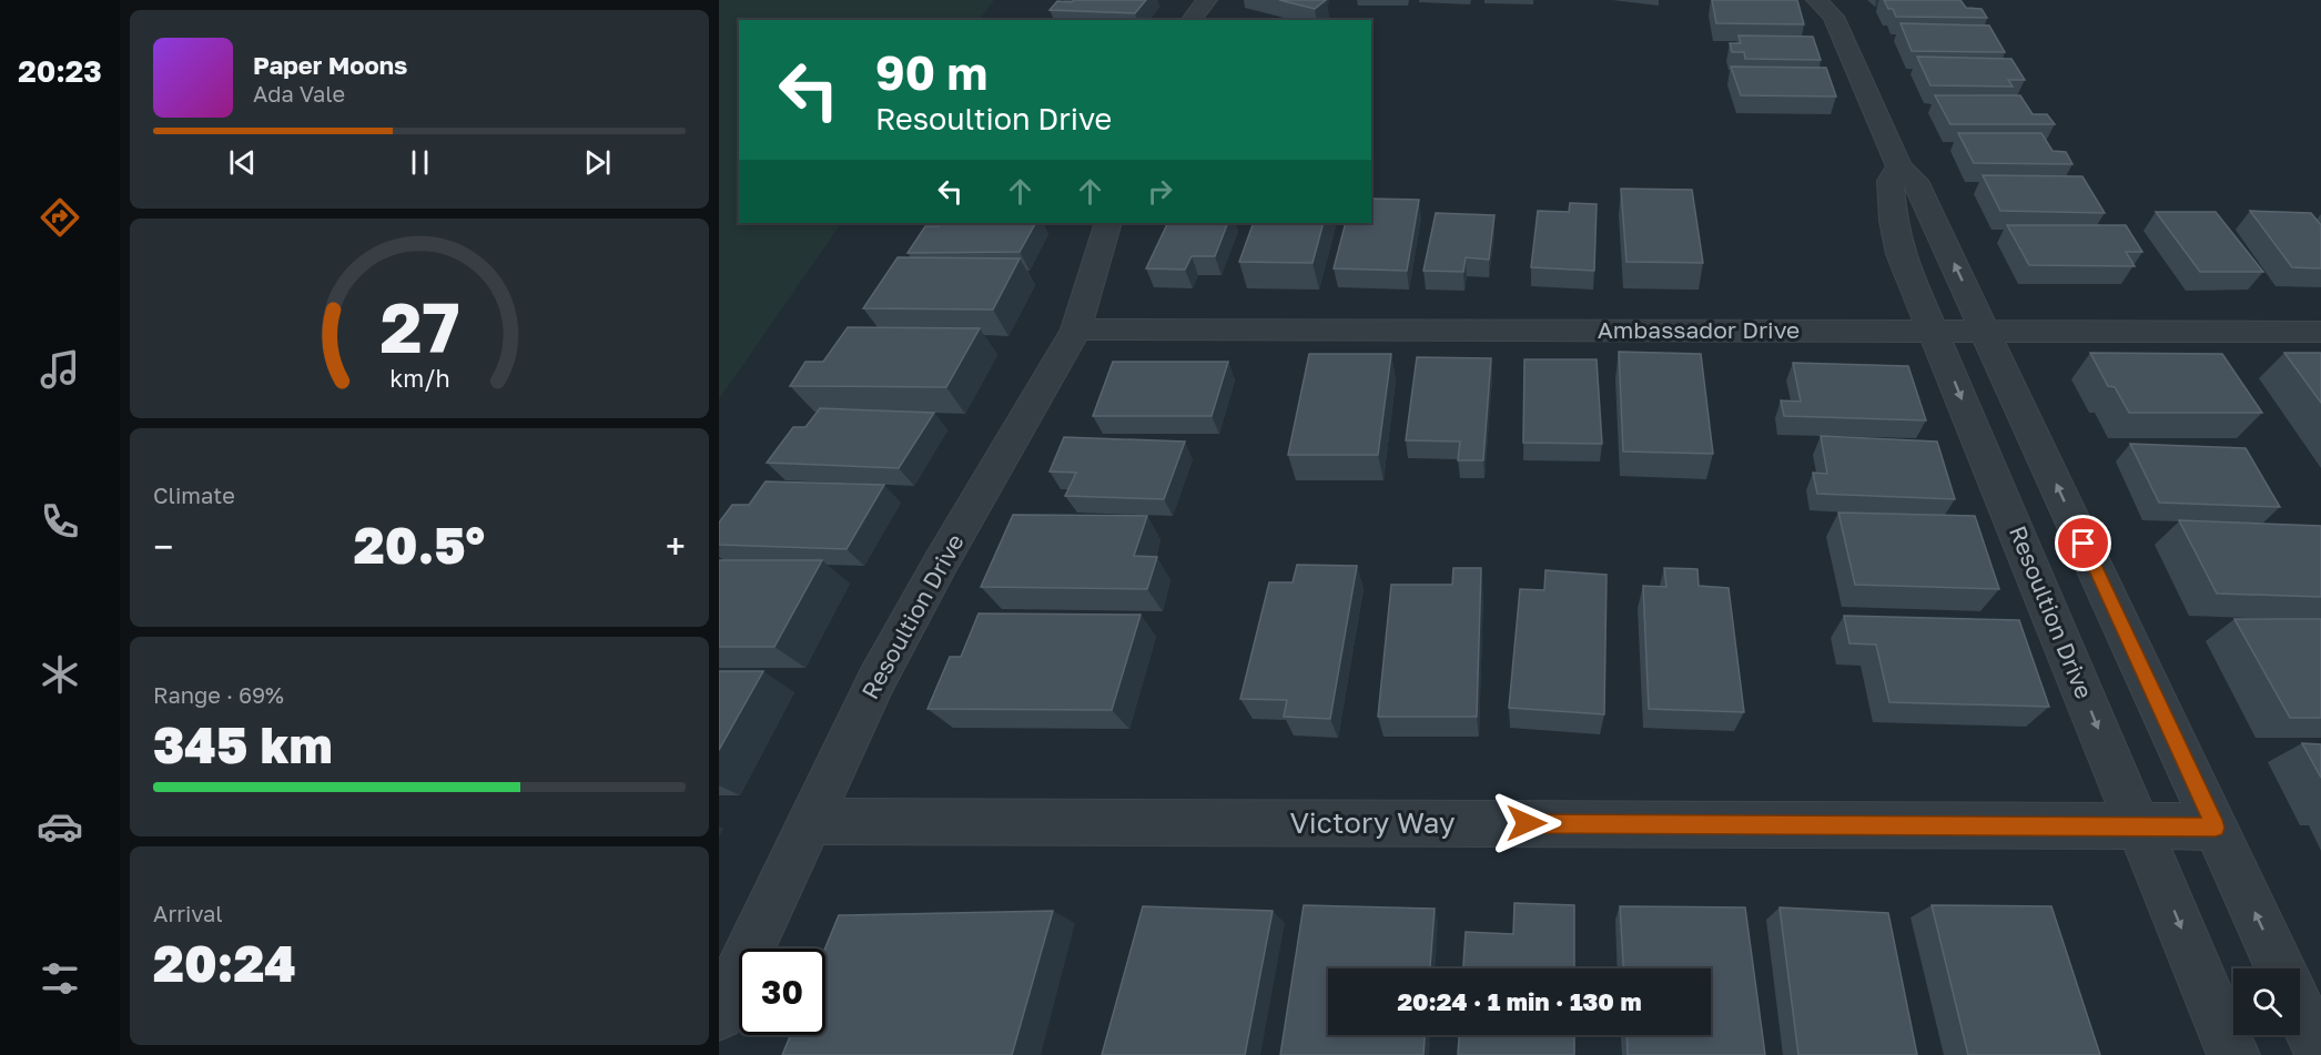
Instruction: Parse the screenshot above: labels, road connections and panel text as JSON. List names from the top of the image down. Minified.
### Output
{"streets":{"street":["Ambassador Drive","Resoultion Drive","Victory Way"]},"crossings":[["Ambassador Drive","Resoultion Drive"],["Resoultion Drive","Victory Way"]],"page":{"tabs":"20:23","turn":["90 m","Resoultion Drive"],"song":["Paper Moons","Ada Vale"],"tile":["Climate",["Range · 69%","345 km"],["Arrival","20:24"]],"heat":["−","20.5°","+"],"limit":"30","trip":"20:24 · 1 min · 130 m","gauge":["27","km/h"]}}
